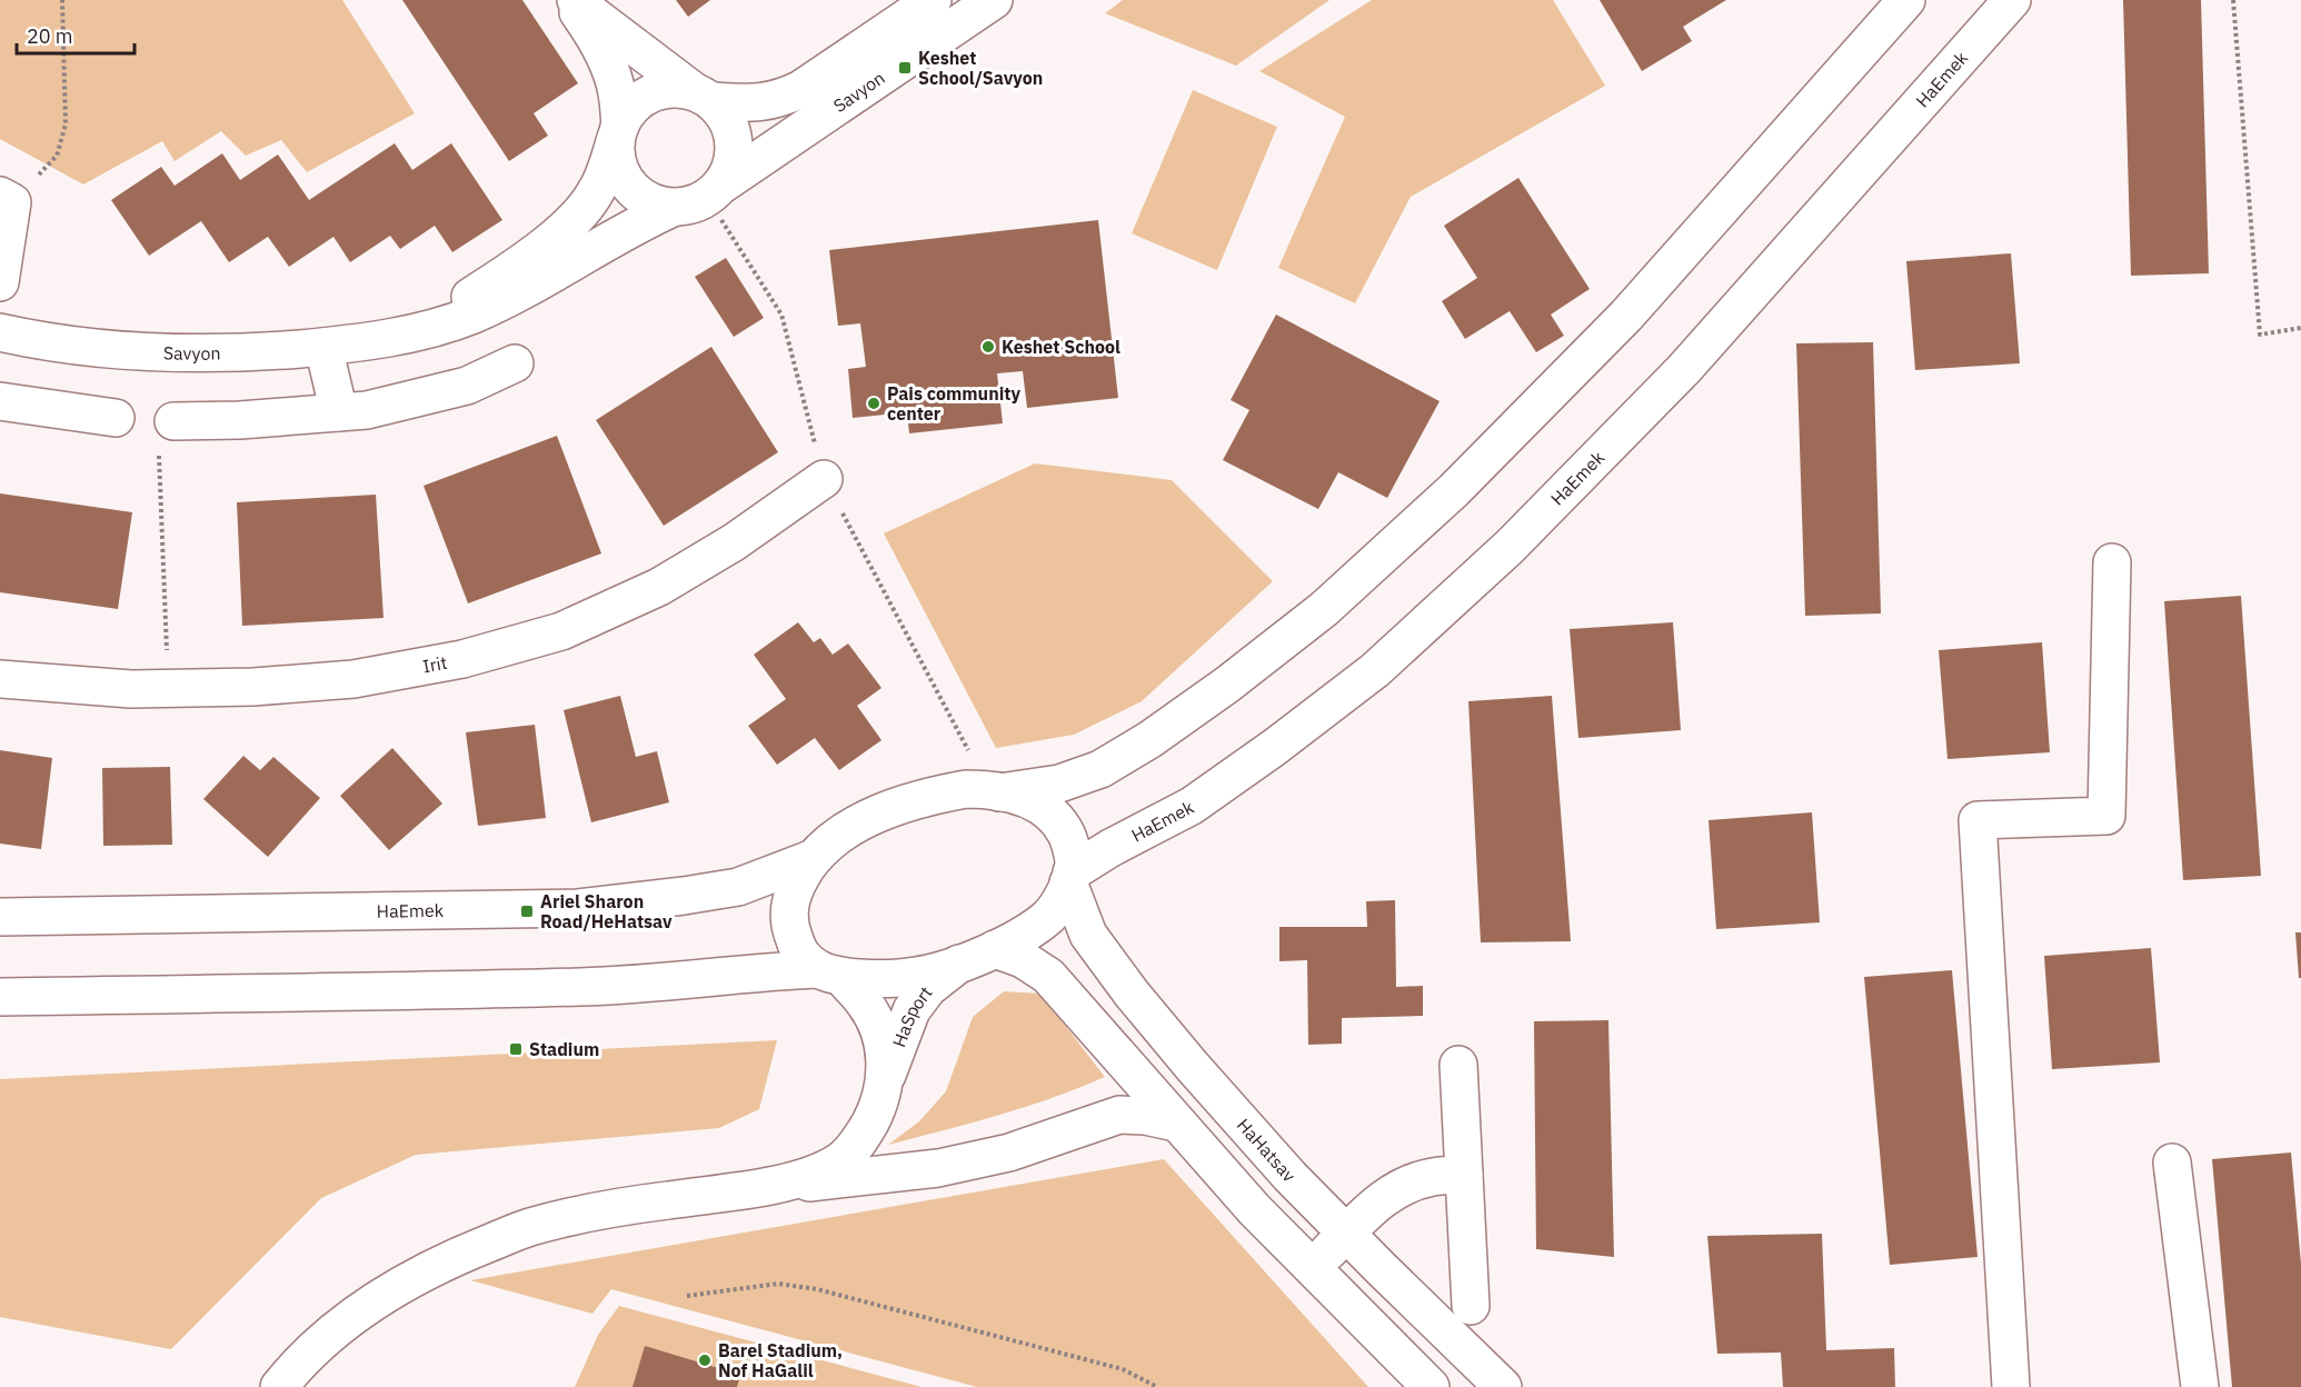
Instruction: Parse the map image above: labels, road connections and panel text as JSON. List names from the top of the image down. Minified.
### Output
{"streets":{"street":["HaEmek","Savyon","Irit","HaSport","HaHatsav"]},"crossings":[["HaEmek","HaSport"],["HaEmek","HaHatsav"],["HaSport","HaHatsav"]],"places":{"transit":["Keshet School/Savyon","Ariel Sharon Road/HeHatsav","Stadium"],"other":["Keshet School","Pais community center","Barel Stadium, Nof HaGalil"]},"scale_bar":"20 m"}
